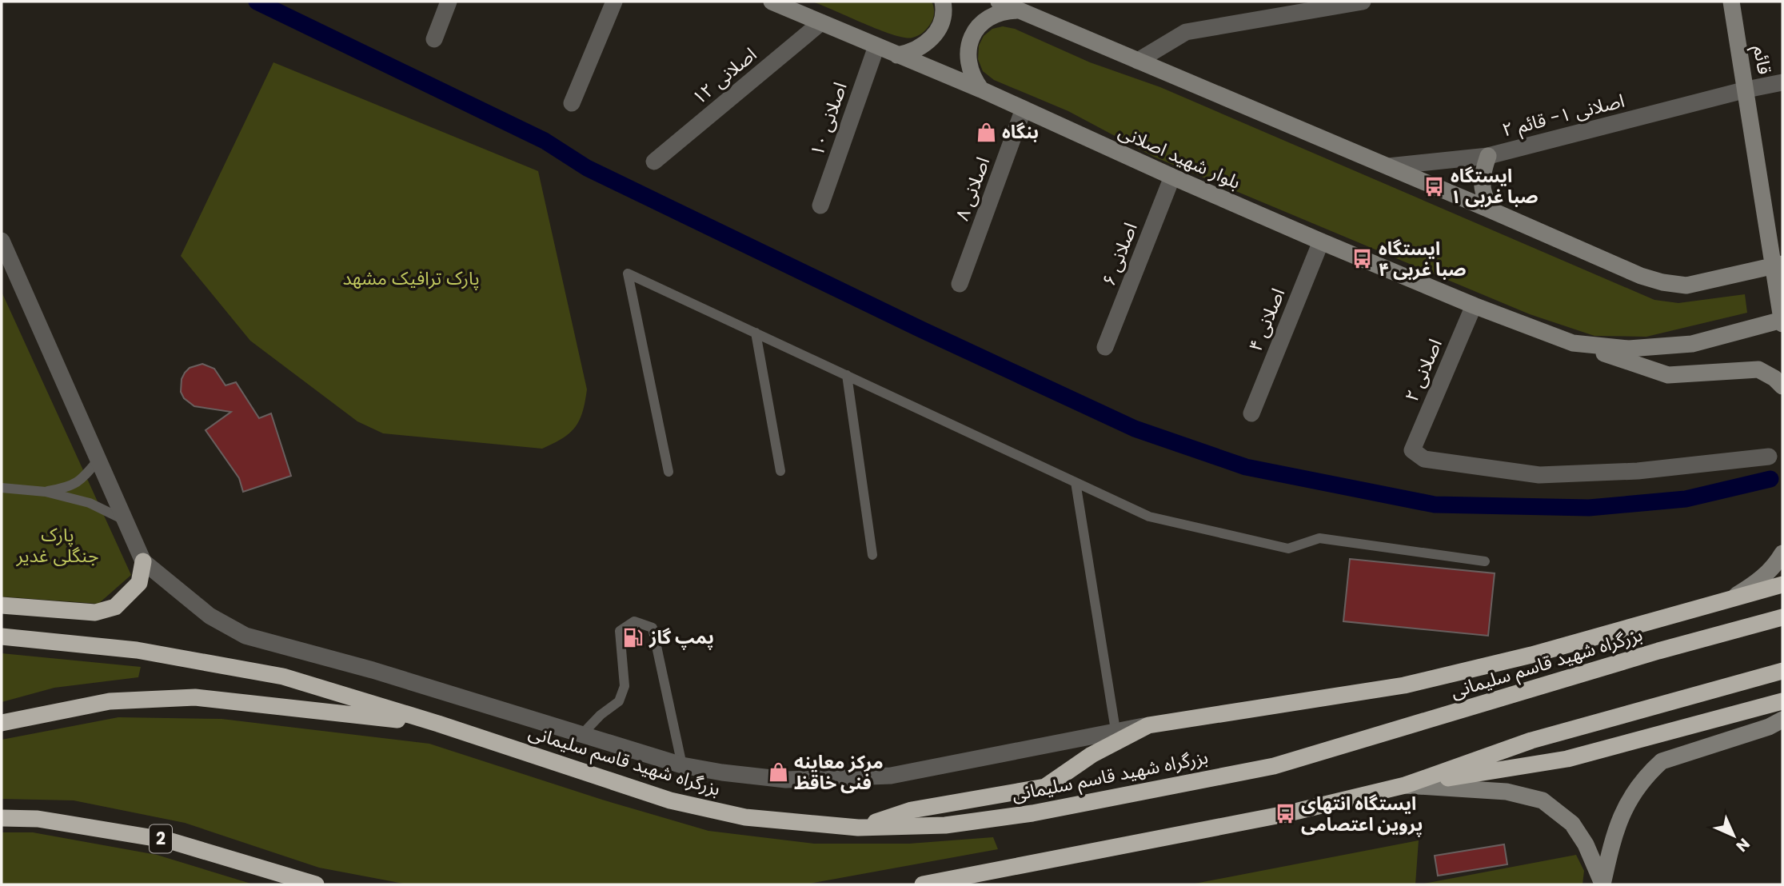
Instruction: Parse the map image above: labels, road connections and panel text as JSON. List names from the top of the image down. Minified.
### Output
{"streets":{"highway":["بزرگراه شهید قاسم سلیمانی","2"],"main road":["قائم","بلوار شهید اصلانی"],"street":["اصلانی ۱۲","اصلانی ۱- قائم ۲","اصلانی ۱۰","اصلانی ۸","اصلانی ۶","اصلانی ۴","اصلانی ۲"]},"crossings":[["قائم","اصلانی ۱- قائم ۲"],["قائم","بلوار شهید اصلانی"],["اصلانی ۱۲","بلوار شهید اصلانی"],["اصلانی ۱۰","بلوار شهید اصلانی"],["بلوار شهید اصلانی","اصلانی ۸"],["بلوار شهید اصلانی","اصلانی ۶"],["بلوار شهید اصلانی","اصلانی ۴"],["بلوار شهید اصلانی","اصلانی ۲"]],"parks":["پارک ترافیک مشهد","پارک جنگلی غدیر"],"places":{"shop":["بنگاه","مرکز معاینه فنی خاقظ"],"bus stop":["ایستگاه صبا غربی ۱","ایستگاه صبا غربی ۴","ایستگاه انتهای پروین اعتصامی"],"fuel station":["پمپ گاز"]},"north":"bottom right"}
